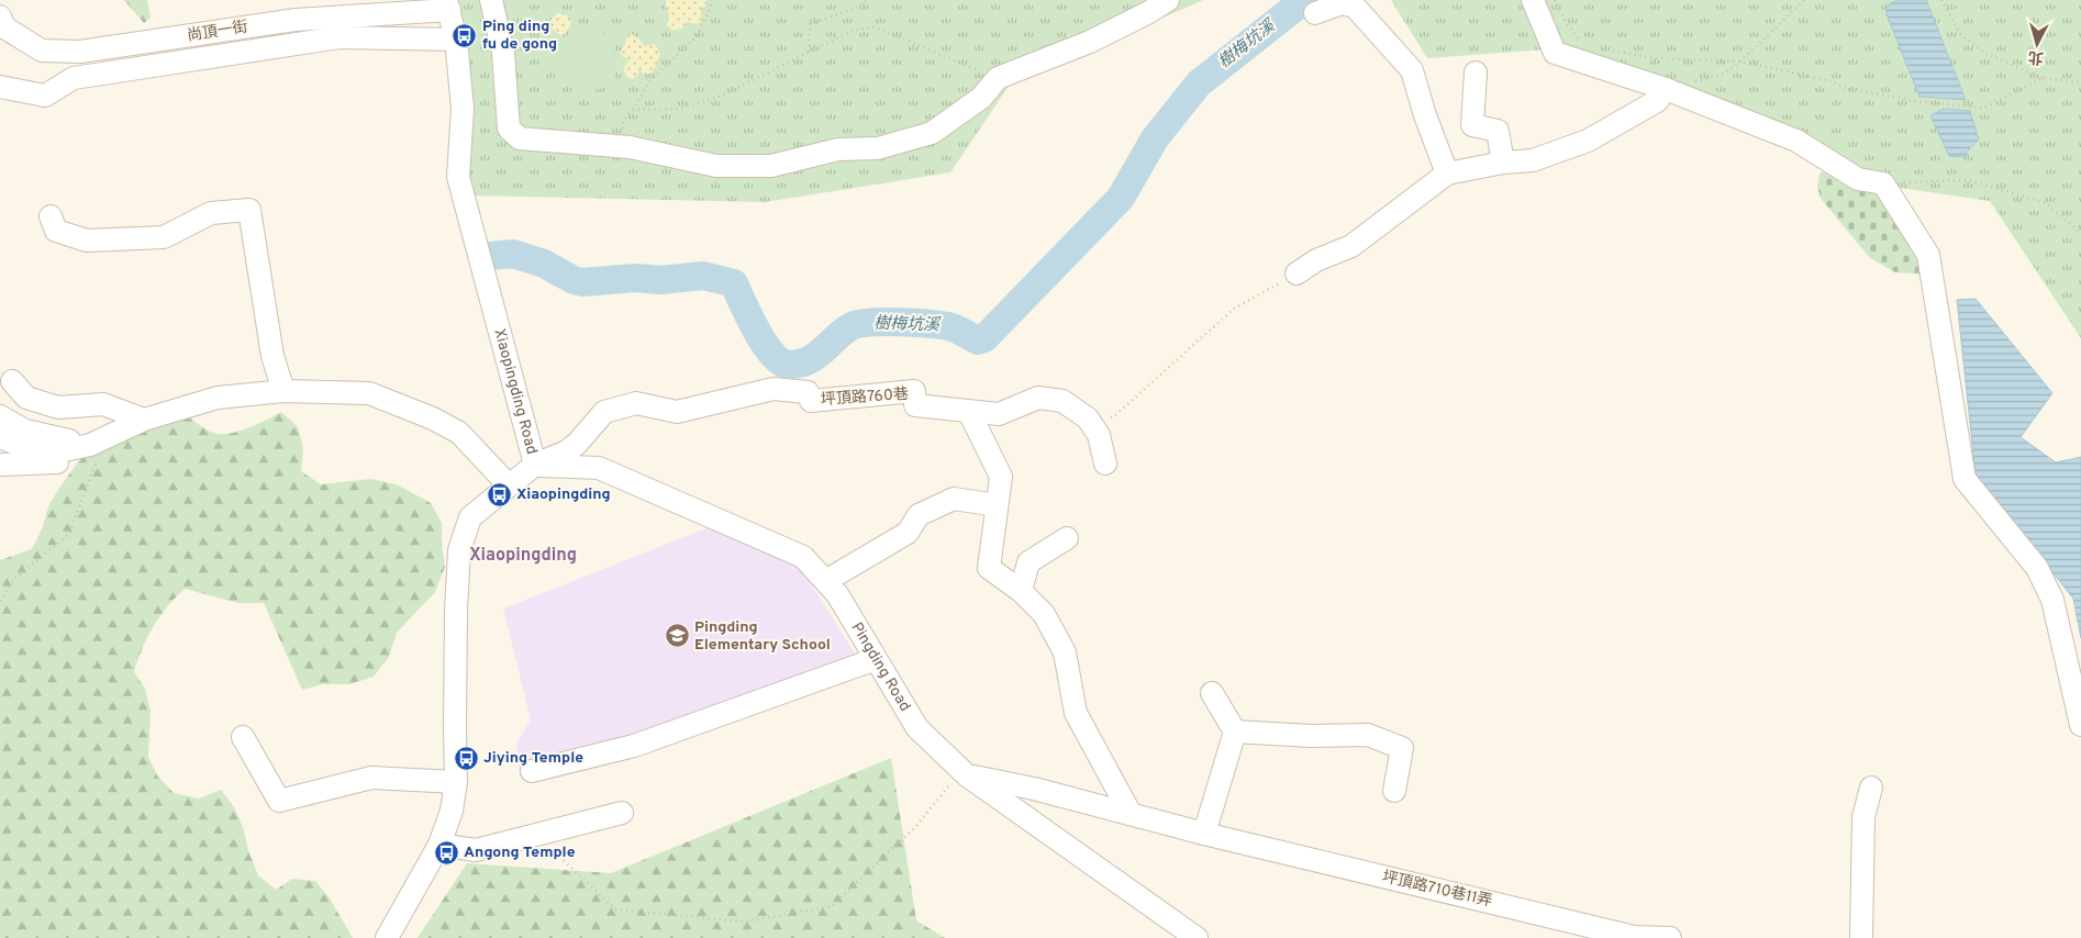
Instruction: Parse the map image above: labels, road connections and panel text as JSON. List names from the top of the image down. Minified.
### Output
{"streets":{"street":["尚頂一街","Xiaopingding Road","坪頂路760巷","Pingding Road","坪頂路710巷11弄"]},"crossings":[["尚頂一街","Xiaopingding Road"],["Xiaopingding Road","坪頂路760巷"],["Xiaopingding Road","Pingding Road"],["坪頂路760巷","Pingding Road"],["Pingding Road","坪頂路710巷11弄"]],"districts":["Xiaopingding"],"water":["樹梅坑溪"],"places":{"bus stop":["Ping ding fu de gong","Xiaopingding","Jiying Temple","Angong Temple"],"school or university":["Pingding Elementary School"]},"north":"bottom"}
